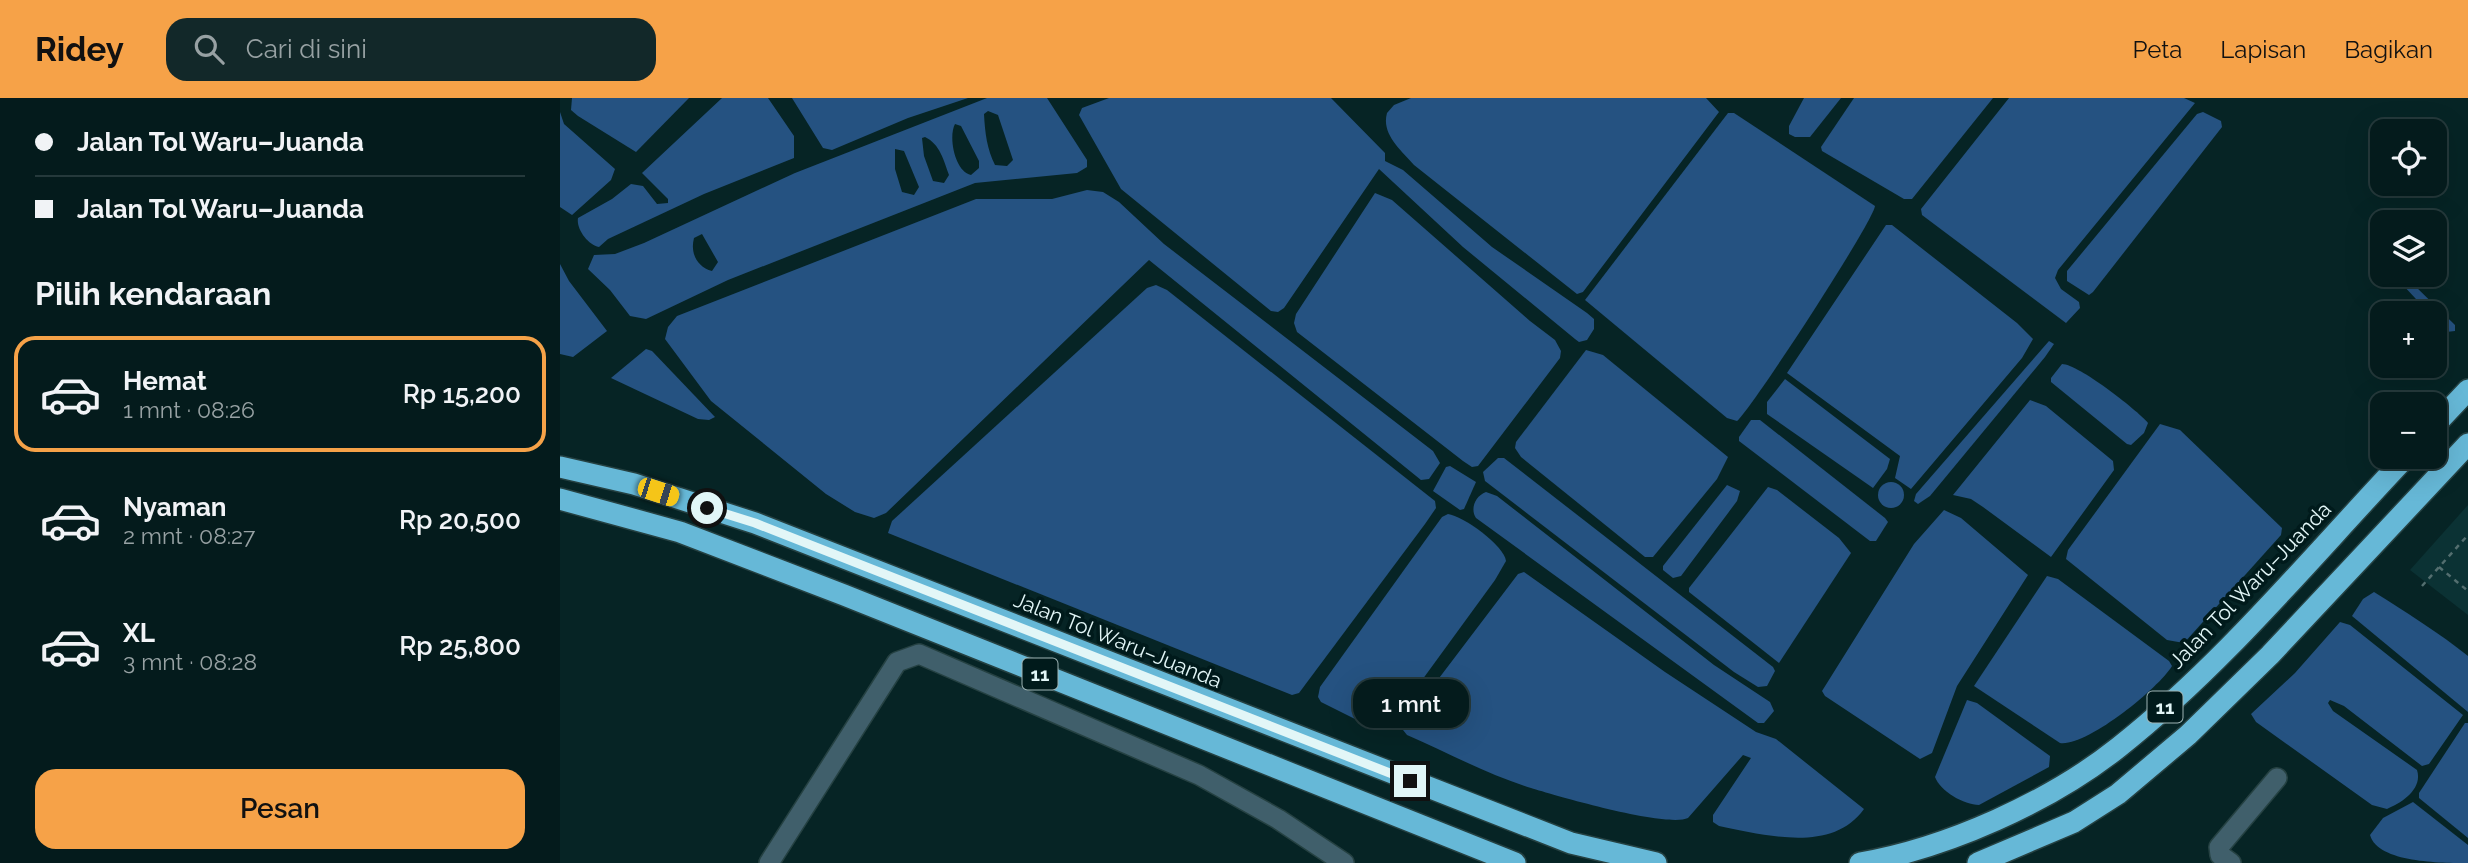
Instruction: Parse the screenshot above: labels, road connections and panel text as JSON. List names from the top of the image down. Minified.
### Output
{"streets":{"highway":["Jalan Tol Waru–Juanda","11"]},"page":{"header":"Ridey","search":"Cari di sini","nav":["Peta","Lapisan","Bagikan"],"banner":["Jalan Tol Waru–Juanda","Jalan Tol Waru–Juanda"],"map_buttons":["+","−"],"heading":"Pilih kendaraan","list":[{"name":"Hemat","note":"1 mnt · 08:26","value":"Rp 15,200"},{"name":"Nyaman","note":"2 mnt · 08:27","value":"Rp 20,500"},{"name":"XL","note":"3 mnt · 08:28","value":"Rp 25,800"}],"bubble":"1 mnt","buttons":"Pesan"}}
